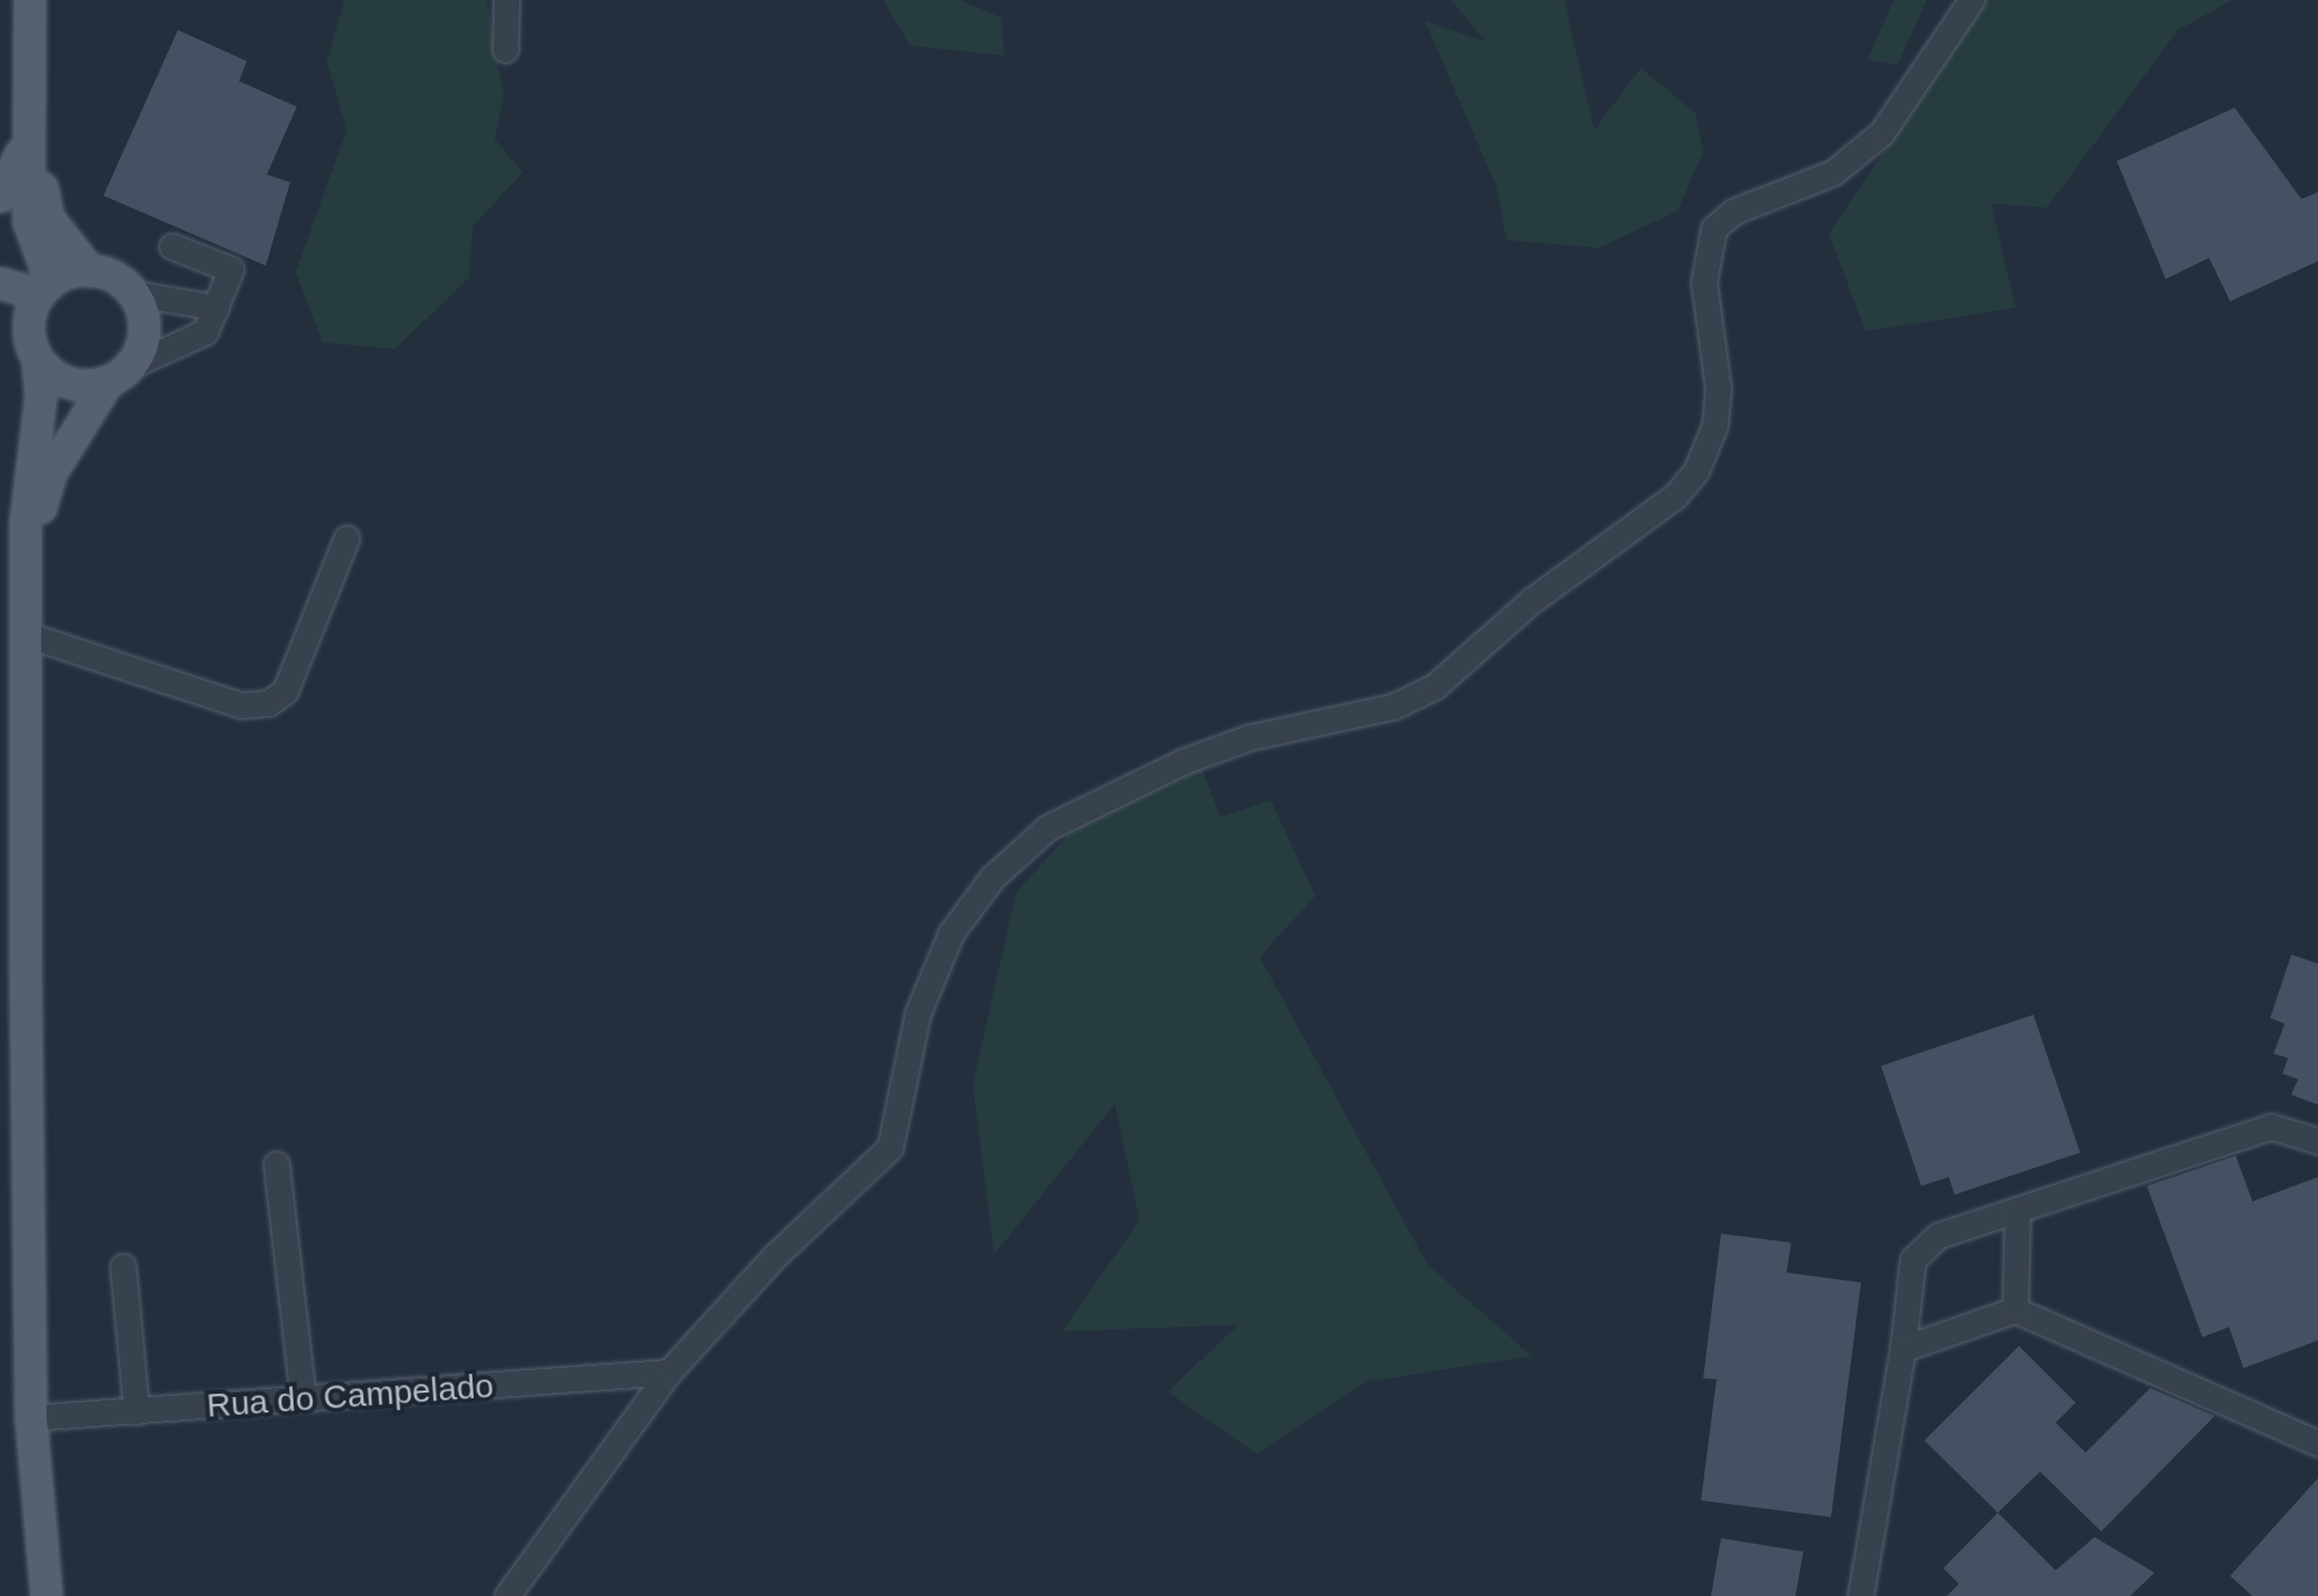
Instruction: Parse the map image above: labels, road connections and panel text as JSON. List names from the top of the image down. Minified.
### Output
{"streets":{"street":["Rua do Campelado"]}}
